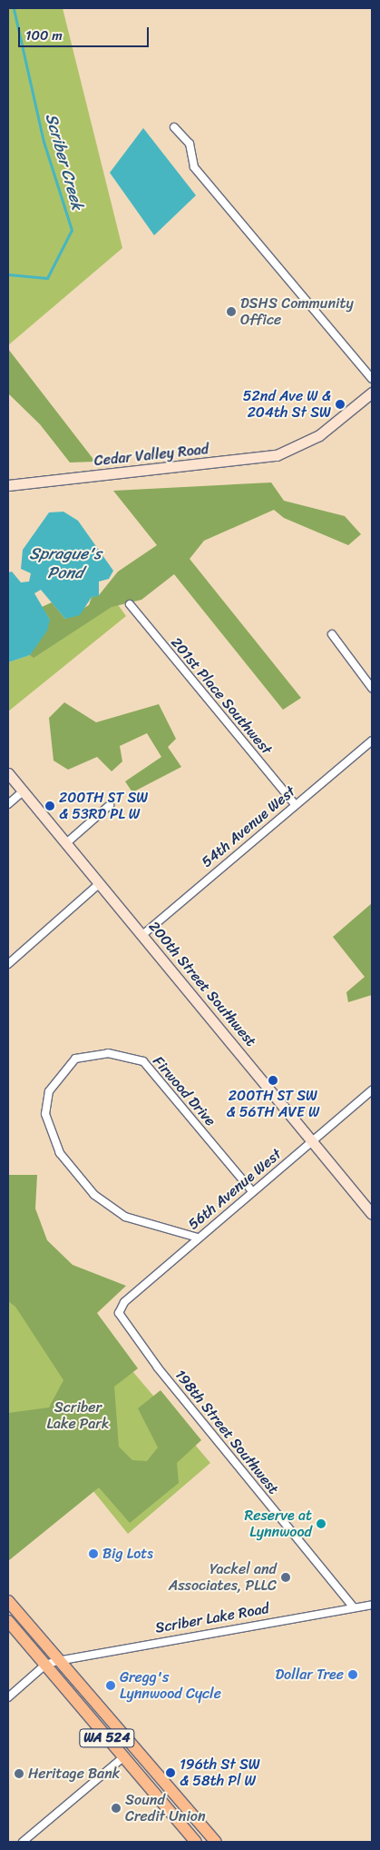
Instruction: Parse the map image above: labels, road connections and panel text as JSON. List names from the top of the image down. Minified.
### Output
{"streets":{"main road":["WA 524"],"street":["Cedar Valley Road","201st Place Southwest","54th Avenue West","200th Street Southwest","Firwood Drive","56th Avenue West","198th Street Southwest","Scriber Lake Road"]},"crossings":[["201st Place Southwest","54th Avenue West"],["54th Avenue West","200th Street Southwest"],["200th Street Southwest","56th Avenue West"],["Firwood Drive","56th Avenue West"],["56th Avenue West","198th Street Southwest"],["198th Street Southwest","Scriber Lake Road"],["Scriber Lake Road","WA 524"]],"water":["Scriber Creek","Sprague's Pond"],"parks":["Scriber Lake Park"],"places":["DSHS Community Office","52nd Ave W & 204th St SW","200TH ST SW & 53RD PL W","200TH ST SW & 56TH AVE W","Reserve at Lynnwood","Big Lots","Yackel and Associates, PLLC","Dollar Tree","Gregg's Lynnwood Cycle","196th St SW & 58th Pl W","Heritage Bank","Sound Credit Union"],"scale_bar":"100 m"}
